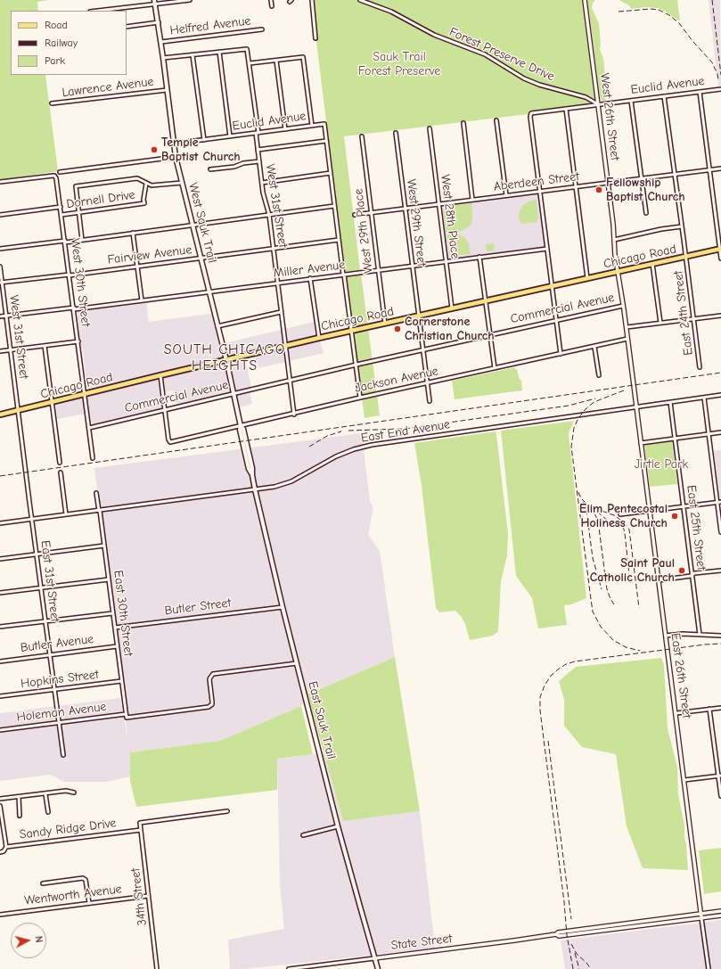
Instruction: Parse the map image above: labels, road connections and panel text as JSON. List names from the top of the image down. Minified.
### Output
{"streets":{"main road":["West Sauk Trail","Chicago Road","East Sauk Trail"],"street":["Helfred Avenue","Forest Preserve Drive","Euclid Avenue","Lawrence Avenue","West 26th Street","Aberdeen Street","Dornell Drive","West 31st Street","West 28th Place","West 29th Street","West 29th Place","Fairview Avenue","Miller Avenue","West 30th Street","Commercial Avenue","East 24th Street","Jackson Avenue","East End Avenue","East 25th Street","East 31st Street","Butler Street","East 30th Street","Butler Avenue","East 26th Street","Hopkins Street","Holeman Avenue","Sandy Ridge Drive","Wentworth Avenue","34th Street","State Street"]},"crossings":[["Helfred Avenue","West Sauk Trail"],["Forest Preserve Drive","Euclid Avenue"],["Forest Preserve Drive","West 26th Street"],["Euclid Avenue","West 26th Street"],["Euclid Avenue","Aberdeen Street"],["Euclid Avenue","West 31st Street"],["Euclid Avenue","West Sauk Trail"],["Euclid Avenue","East 24th Street"],["Lawrence Avenue","West Sauk Trail"],["West 26th Street","Aberdeen Street"],["West 26th Street","Chicago Road"],["West 26th Street","Commercial Avenue"],["West 26th Street","Jackson Avenue"],["West 26th Street","East 26th Street"],["Aberdeen Street","West 28th Place"],["Aberdeen Street","West 29th Street"],["Aberdeen Street","West 29th Place"],["Aberdeen Street","East 24th Street"],["Dornell Drive","West 30th Street"],["West 31st Street","Fairview Avenue"],["West 31st Street","Chicago Road"],["West 31st Street","Miller Avenue"],["West 31st Street","East 31st Street"],["West 28th Place","Chicago Road"],["West 28th Place","Miller Avenue"],["West Sauk Trail","Fairview Avenue"],["West Sauk Trail","Chicago Road"],["West Sauk Trail","Miller Avenue"],["West Sauk Trail","Commercial Avenue"],["West Sauk Trail","Jackson Avenue"],["West Sauk Trail","East Sauk Trail"],["West 29th Street","Chicago Road"],["West 29th Street","Miller Avenue"],["West 29th Street","Commercial Avenue"],["West 29th Street","Jackson Avenue"],["West 29th Place","Chicago Road"],["West 29th Place","Miller Avenue"],["Fairview Avenue","West 30th Street"],["Chicago Road","West 30th Street"],["Chicago Road","East 24th Street"],["Chicago Road","East 31st Street"],["Miller Avenue","West 30th Street"],["Commercial Avenue","Jackson Avenue"],["East End Avenue","East 25th Street"],["East End Avenue","East 31st Street"],["East End Avenue","East 30th Street"],["East End Avenue","East 26th Street"],["East End Avenue","East Sauk Trail"],["East 31st Street","Butler Avenue"],["East 31st Street","Hopkins Street"],["East 31st Street","Holeman Avenue"],["Butler Street","East 30th Street"],["Butler Street","East Sauk Trail"],["East 30th Street","Butler Avenue"],["East 30th Street","Hopkins Street"],["East 30th Street","Holeman Avenue"],["East 30th Street","East Sauk Trail"],["East 26th Street","State Street"],["East Sauk Trail","State Street"],["Sandy Ridge Drive","34th Street"],["Wentworth Avenue","34th Street"]],"districts":["SOUTH CHICAGO HEIGHTS"],"parks":["Sauk Trail Forest Preserve","Jirtle Park"],"places":["Temple Baptist Church","Fellowship Baptist Church","Cornerstone Christian Church","Elim Pentecostal Holiness Church","Saint Paul Catholic Church"],"legend":["Road","Railway","Park"],"north":"right"}
